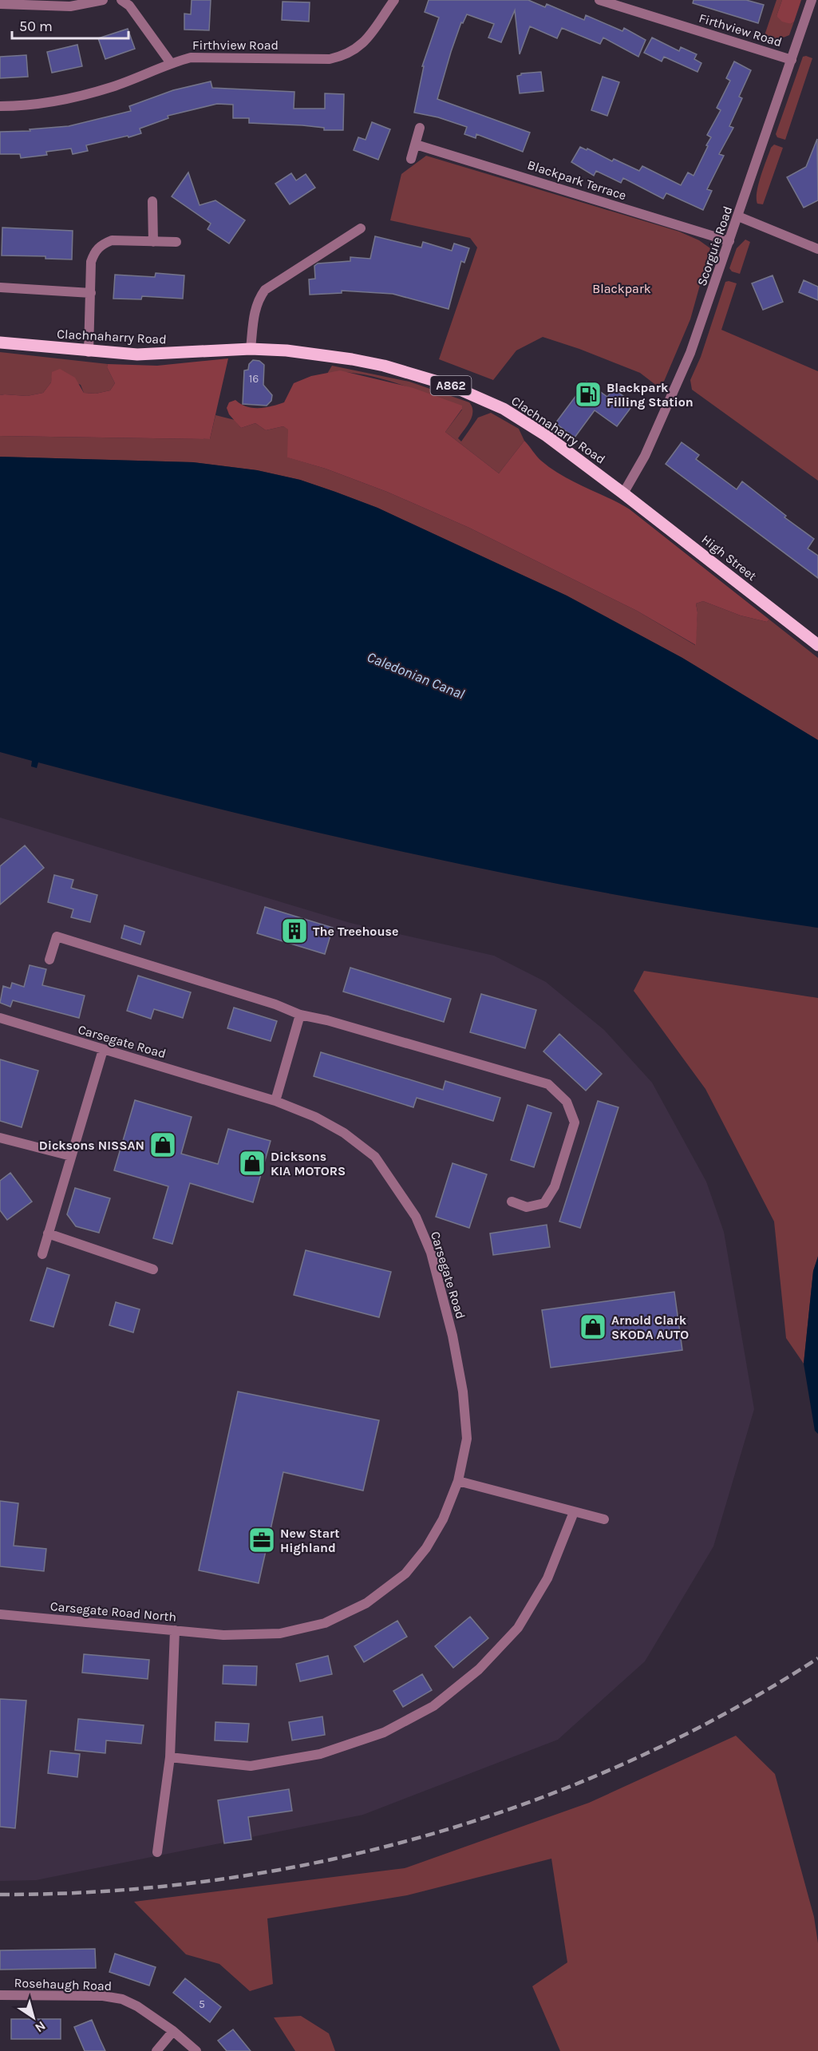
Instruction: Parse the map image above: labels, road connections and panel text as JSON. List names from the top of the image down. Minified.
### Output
{"streets":{"main road":["Clachnaharry Road","A862","High Street"],"street":["Firthview Road","Blackpark Terrace","Scorguie Road","Carsegate Road","Carsegate Road North","Rosehaugh Road"]},"crossings":[["Firthview Road","Scorguie Road"],["Blackpark Terrace","Scorguie Road"],["Scorguie Road","Clachnaharry Road"],["Scorguie Road","High Street"],["Clachnaharry Road","High Street"],["Carsegate Road","Carsegate Road North"]],"water":["Caledonian Canal"],"parks":["Blackpark"],"places":{"fuel station":["Blackpark Filling Station"],"building":["The Treehouse"],"shop":["Dicksons NISSAN","Dicksons KIA MOTORS","Arnold Clark SKODA AUTO"],"office":["New Start Highland"]},"house_numbers":["16","5"],"scale_bar":"50 m","north":"bottom right"}
